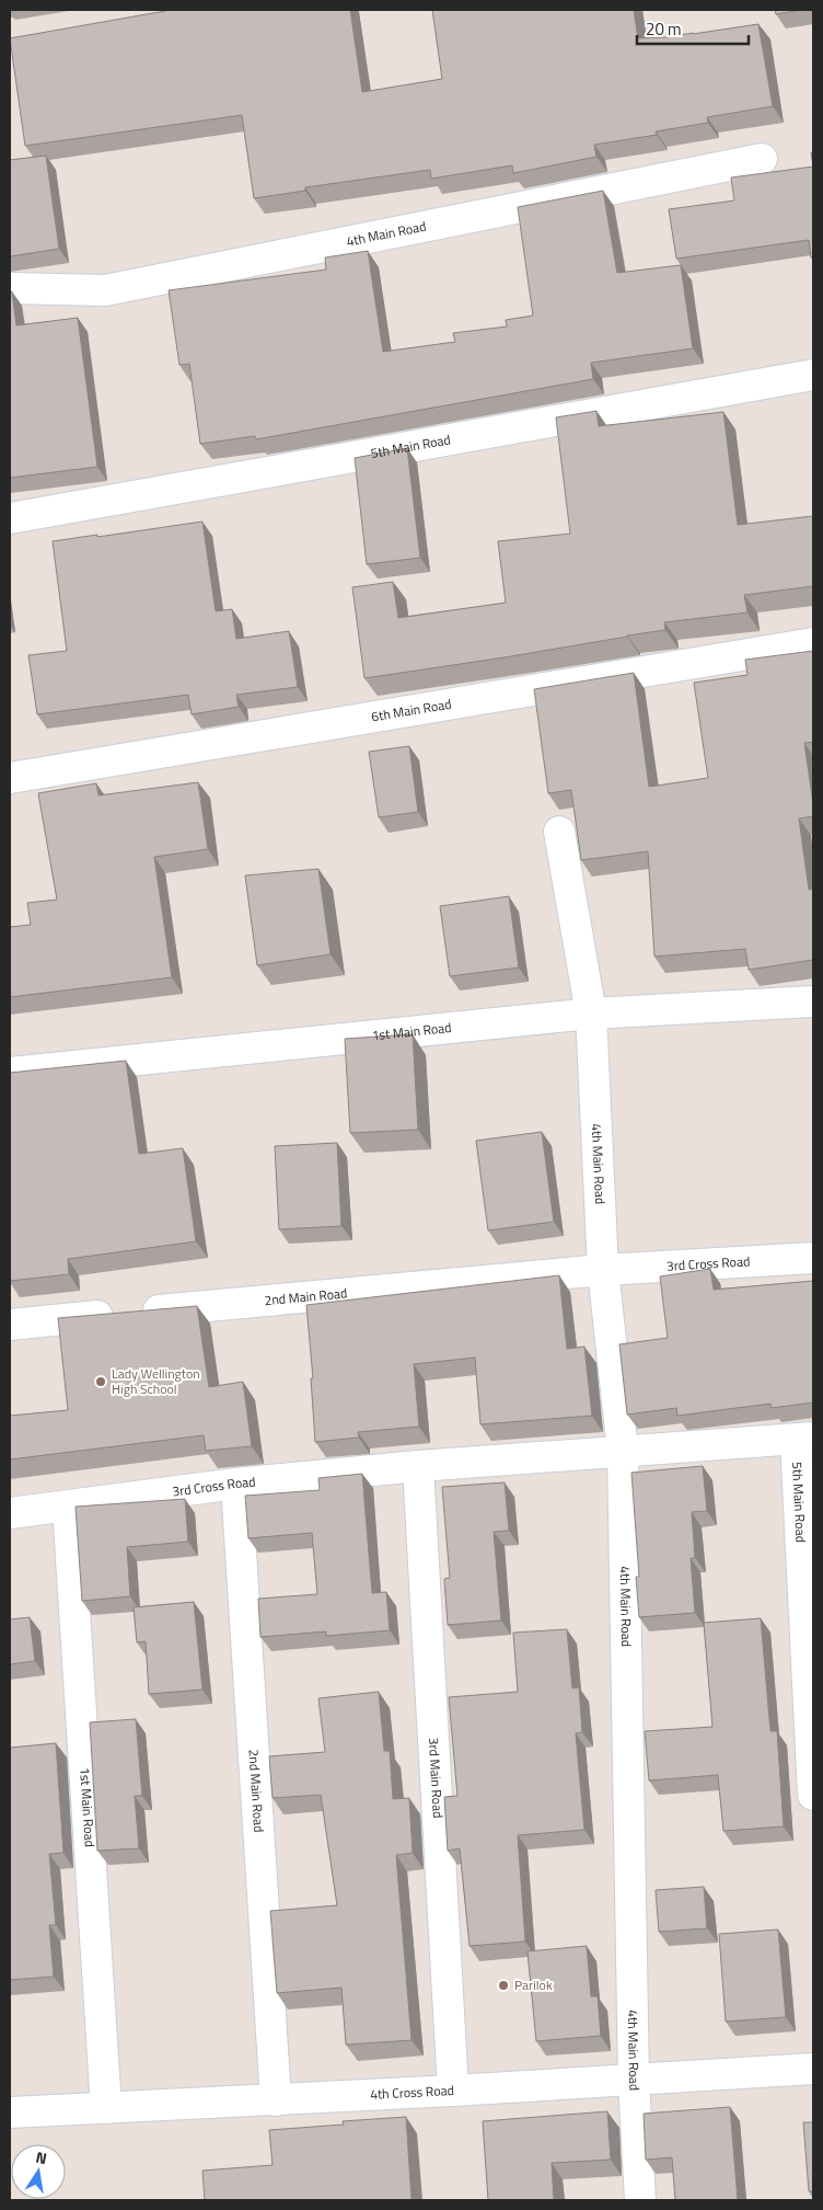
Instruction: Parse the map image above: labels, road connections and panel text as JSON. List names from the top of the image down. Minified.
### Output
{"streets":{"street":["4th Main Road","5th Main Road","6th Main Road","1st Main Road","3rd Cross Road","2nd Main Road","3rd Main Road","4th Cross Road"]},"crossings":[["4th Main Road","1st Main Road"],["4th Main Road","3rd Cross Road"],["4th Main Road","2nd Main Road"],["4th Main Road","4th Cross Road"],["5th Main Road","3rd Cross Road"],["1st Main Road","3rd Cross Road"],["1st Main Road","4th Cross Road"],["3rd Cross Road","2nd Main Road"],["3rd Cross Road","3rd Main Road"],["2nd Main Road","4th Cross Road"],["3rd Main Road","4th Cross Road"]],"places":["Lady Wellington High School","Parilok"],"scale_bar":"20 m","north":"top"}
